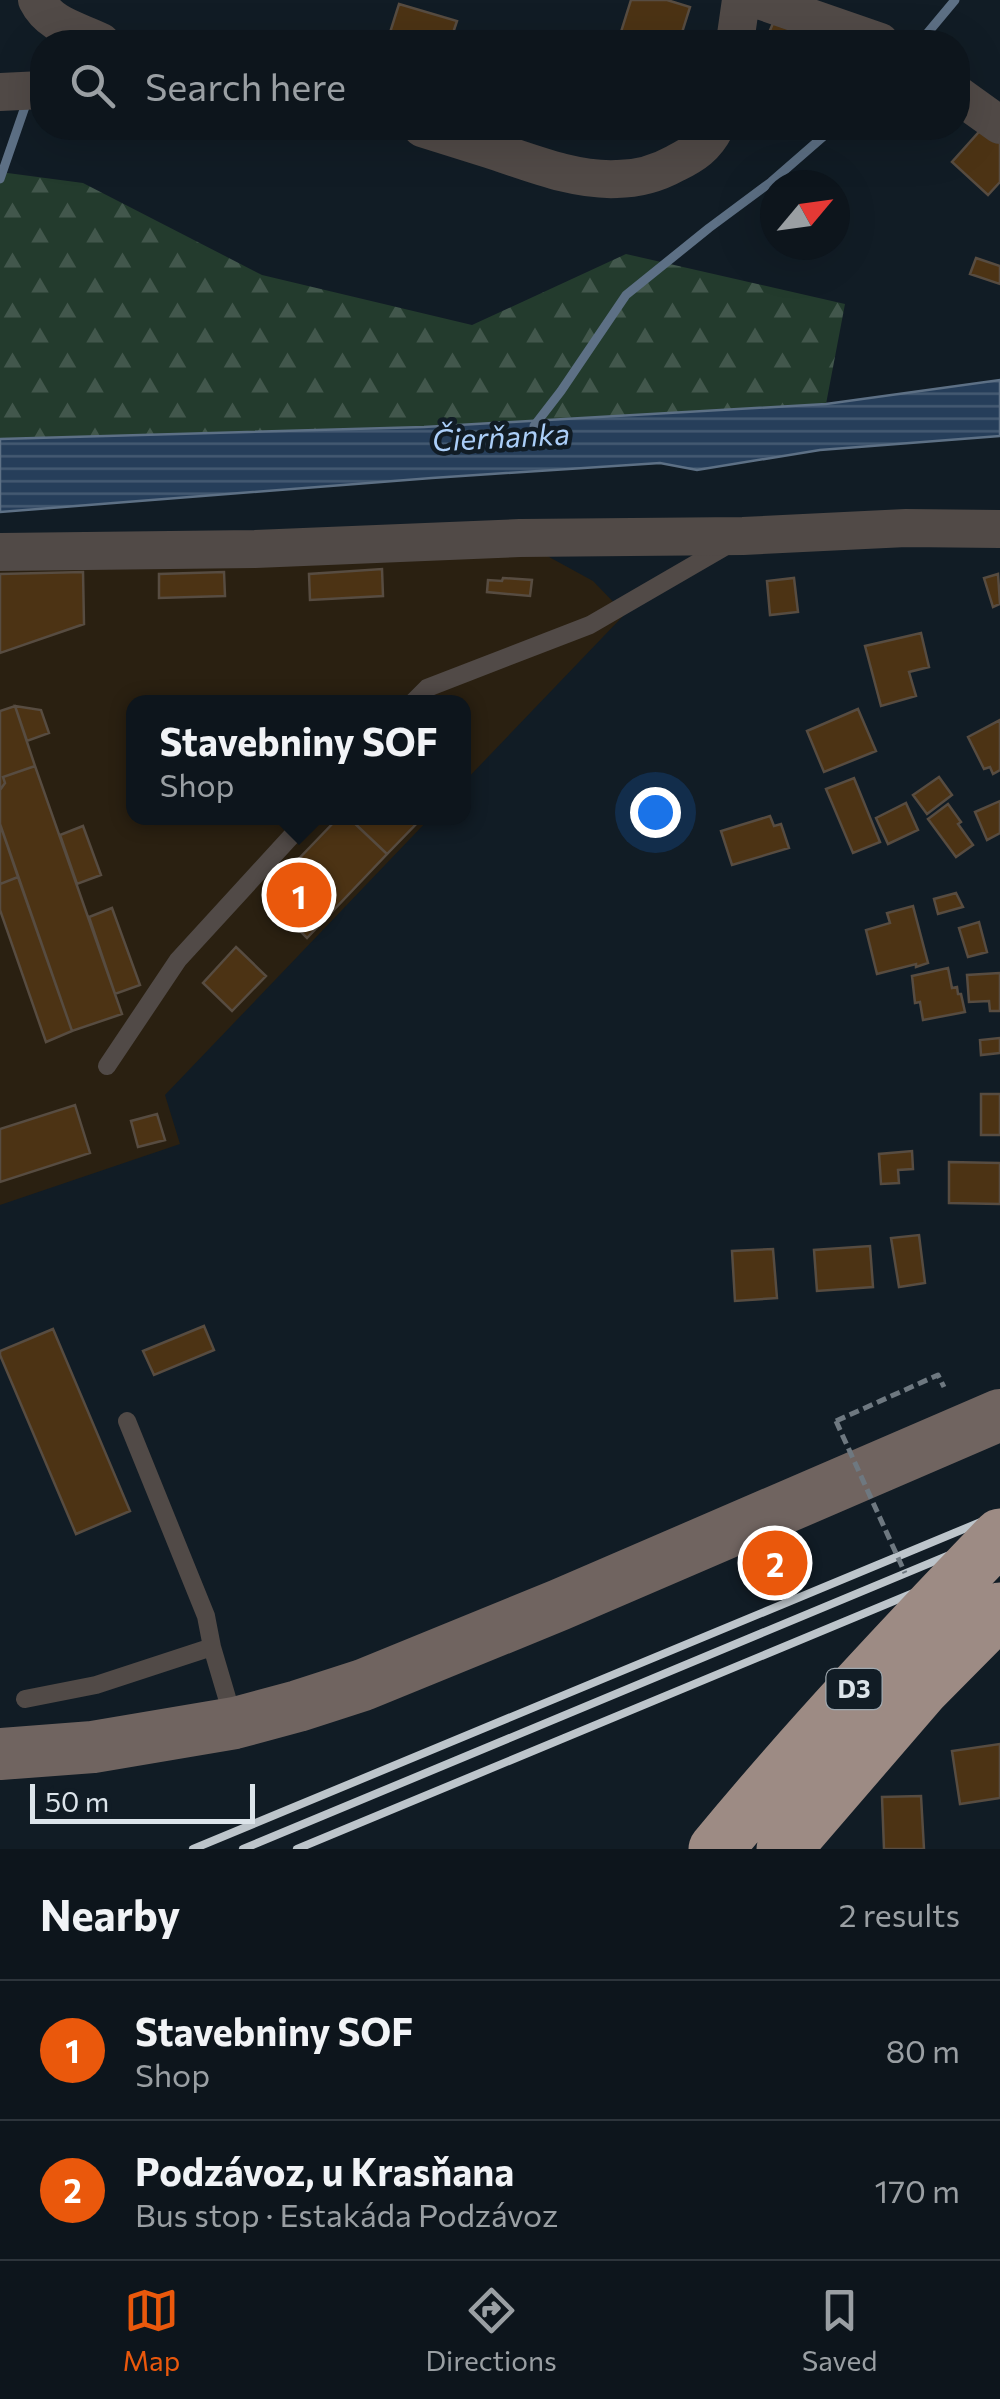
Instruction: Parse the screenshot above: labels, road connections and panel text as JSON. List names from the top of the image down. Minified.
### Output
{"streets":{"highway":["D3"]},"water":["Čierňanka"],"scale_bar":"50 m","north":"top right","page":{"search":"Search here","popup":["Stavebniny SOF","Shop"],"pins":["1","2"],"scale":"50 m","heading":["Nearby","2 results"],"list":[{"mark":"1","name":"Stavebniny SOF","note":"Shop","value":"80 m"},{"mark":"2","name":"Podzávoz, u Krasňana","note":"Bus stop · Estakáda Podzávoz","value":"170 m"}],"nav":["Map","Directions","Saved"]}}
